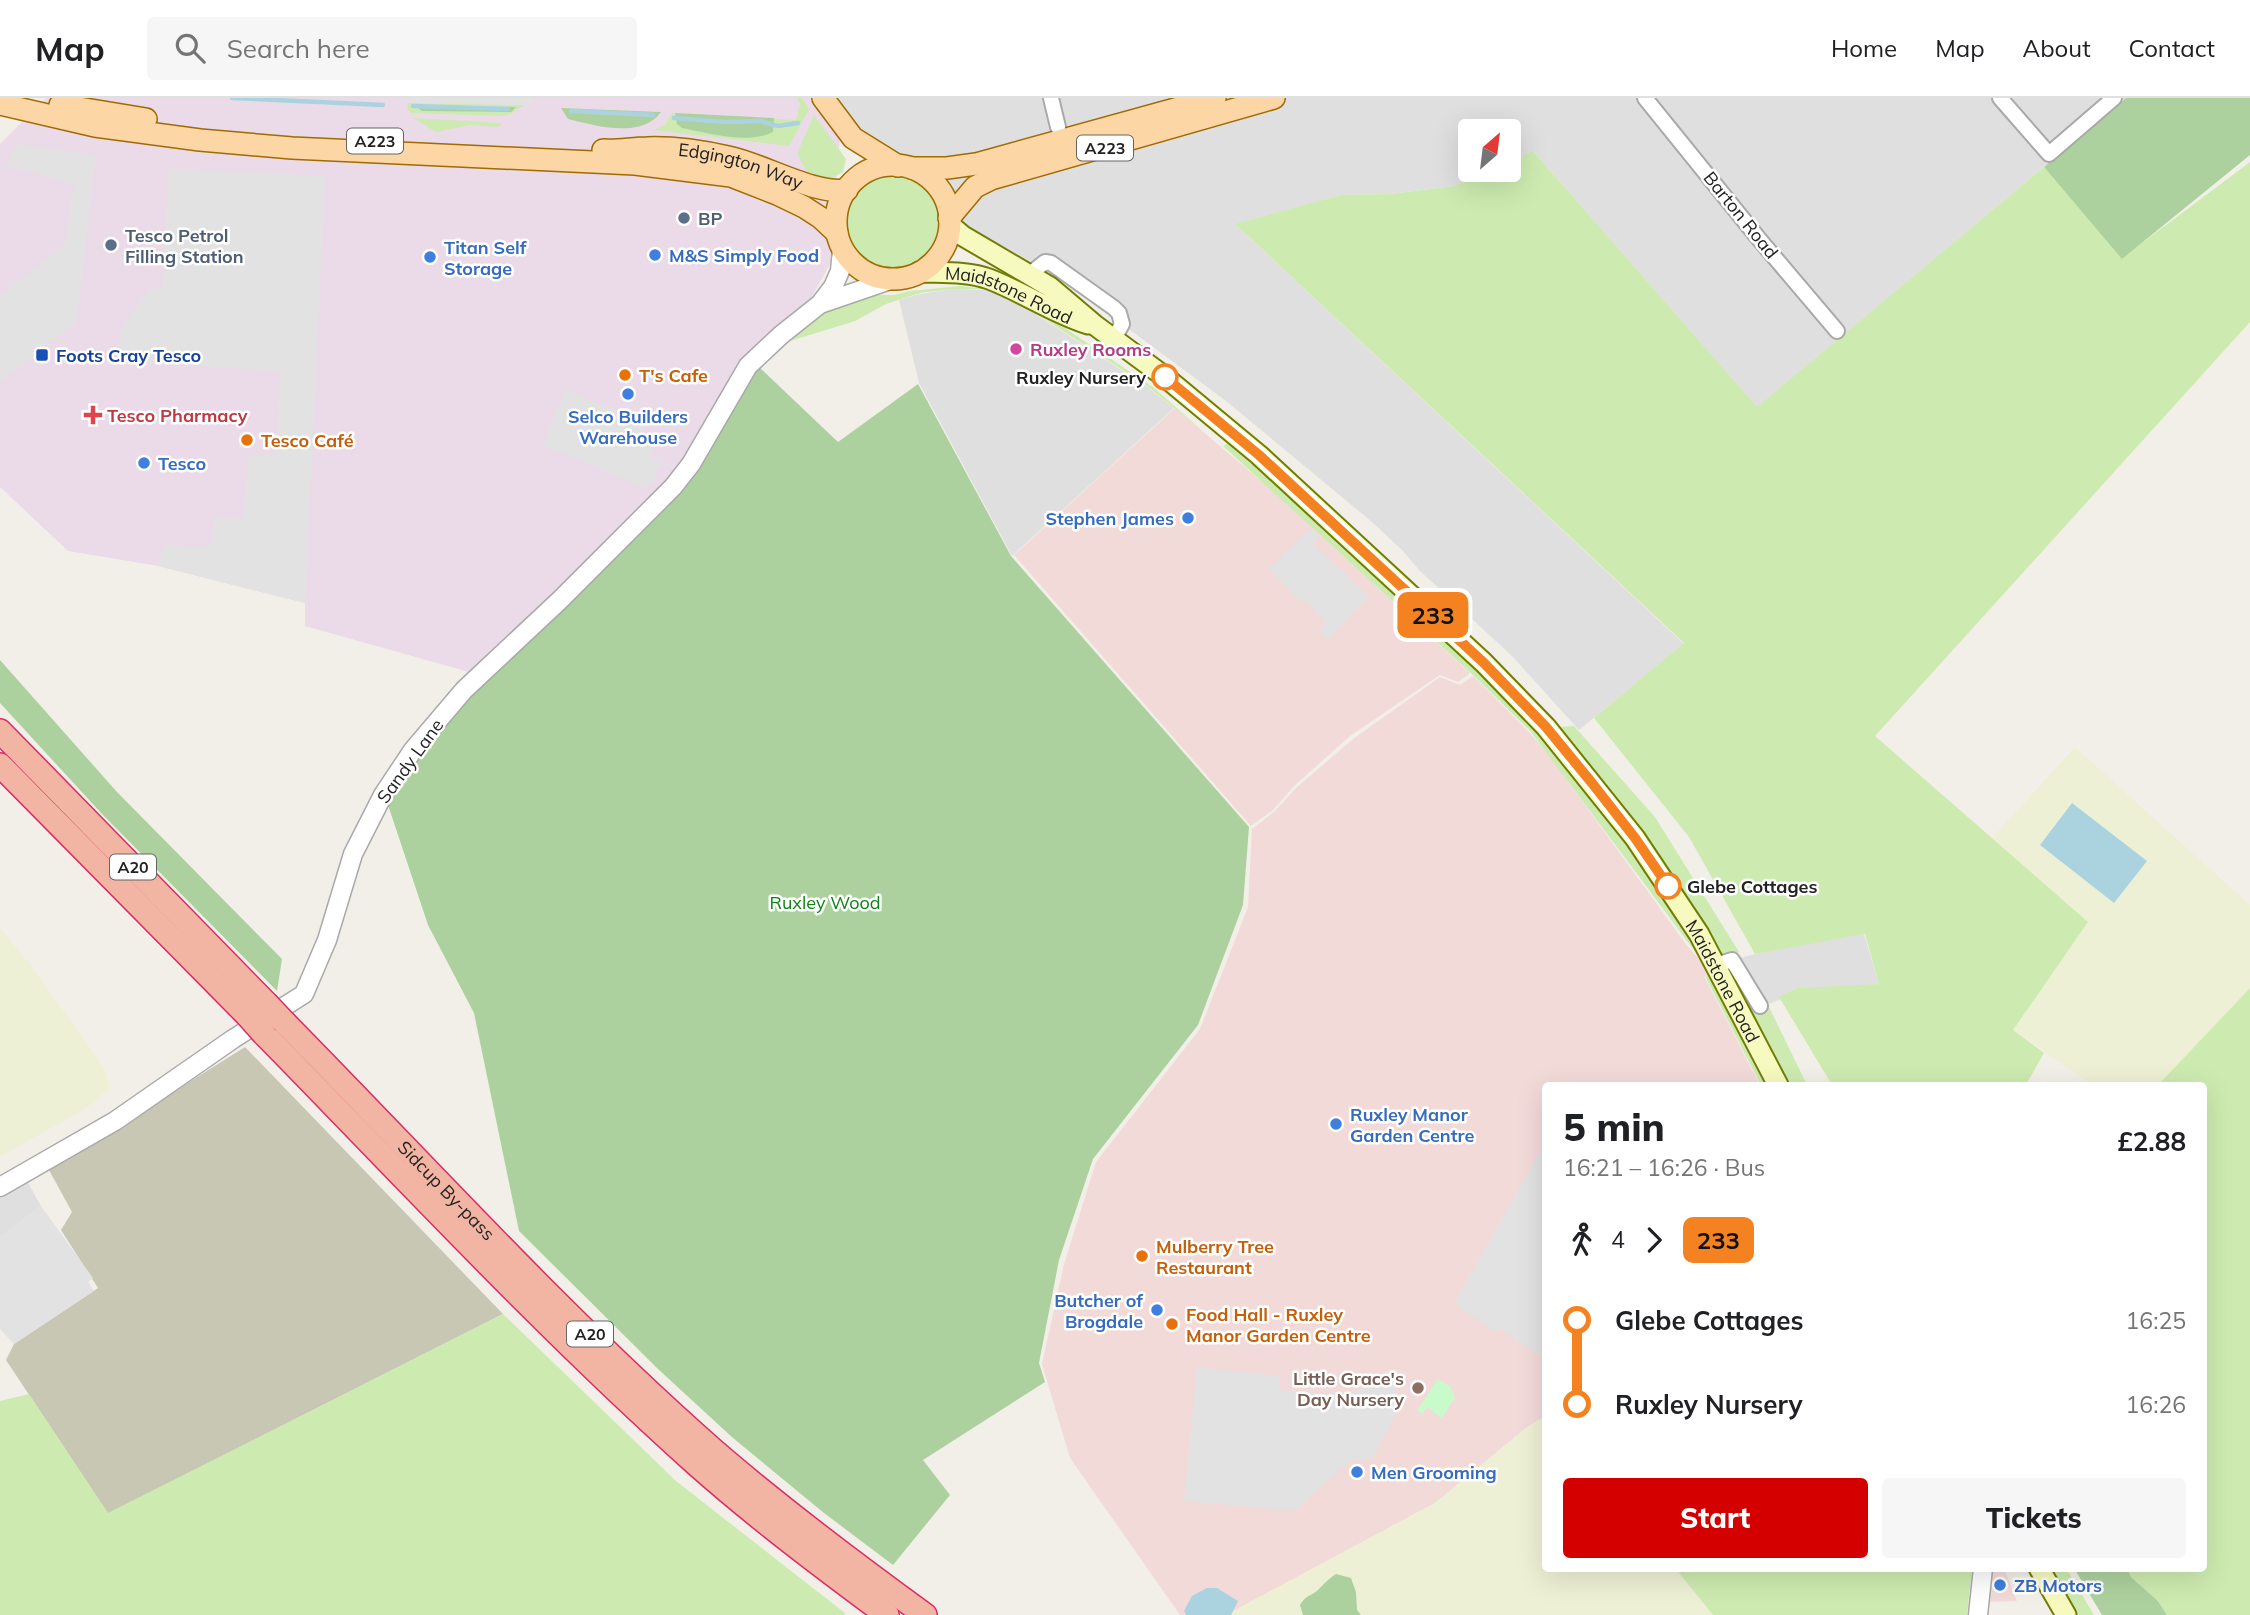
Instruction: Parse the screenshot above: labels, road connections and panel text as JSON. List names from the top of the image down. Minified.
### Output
{"streets":{"highway":["A20","Sidcup By-pass"],"main road":["A223","Edgington Way","Maidstone Road"],"street":["Barton Road","Sandy Lane"]},"crossings":[["A223","Edgington Way"],["A223","Maidstone Road"],["A223","Sandy Lane"],["Edgington Way","Maidstone Road"],["Edgington Way","Sandy Lane"],["Maidstone Road","Sandy Lane"]],"parks":["Ruxley Wood"],"places":{"other":["BP","Tesco Petrol Filling Station","M&S Simply Food","Titan Self Storage","Ruxley Rooms","T's Cafe","Ruxley Nursery","Selco Builders Warehouse","Tesco Café","Tesco","Stephen James","Glebe Cottages","Ruxley Manor Garden Centre","Mulberry Tree Restaurant","Butcher of Brogdale","Food Hall - Ruxley Manor Garden Centre","Little Grace's Day Nursery","Men Grooming","ZB Motors"],"transit":["Foots Cray Tesco"],"health":["Tesco Pharmacy"]},"lines":["bus line 233"],"north":"top right","page":{"header":"Map","search":"Search here","nav":["Home","Map","About","Contact"],"on_map":"233","heading":["5 min","16:21 – 16:26 · Bus","£2.88"],"legs":["4","233"],"list":[{"name":"Glebe Cottages","value":"16:25"},{"name":"Ruxley Nursery","value":"16:26"}],"buttons":["Start","Tickets"]}}
